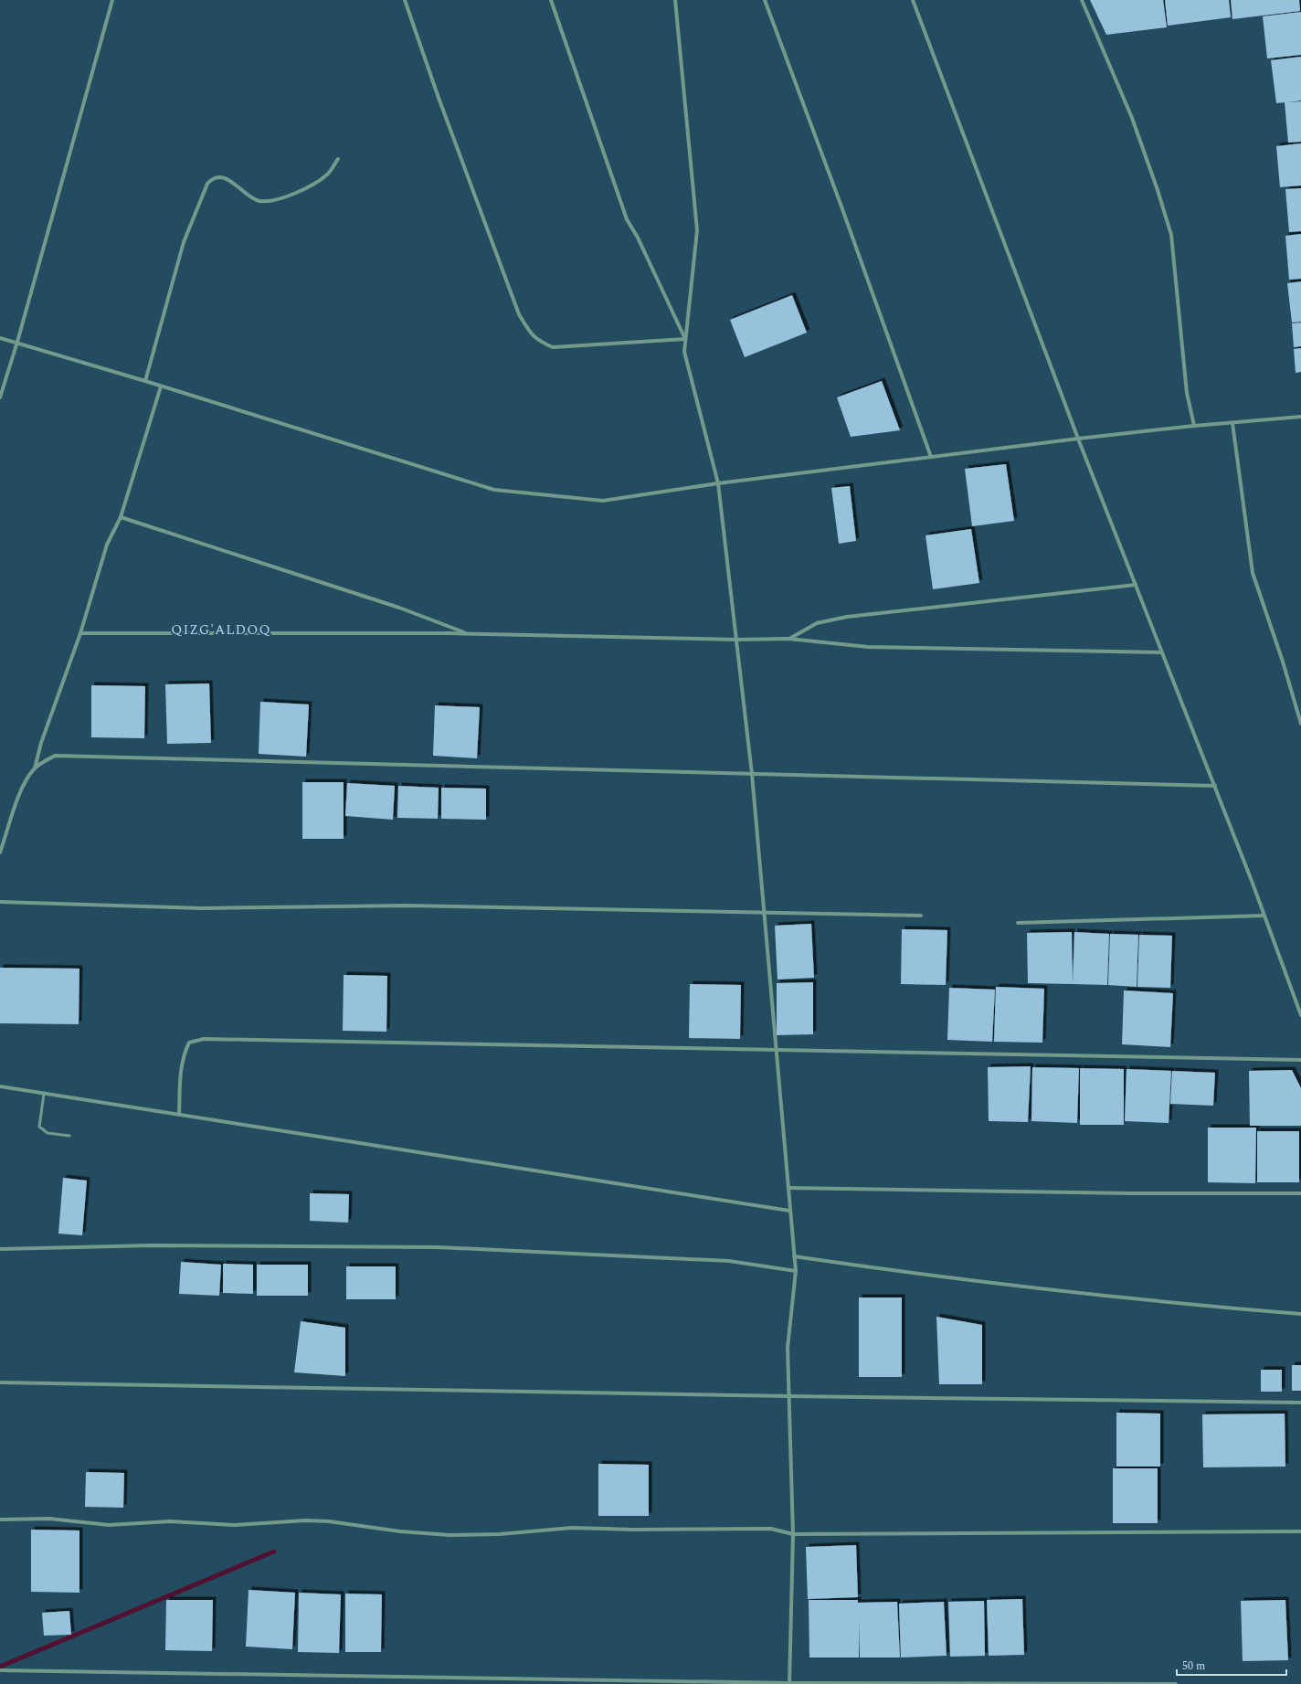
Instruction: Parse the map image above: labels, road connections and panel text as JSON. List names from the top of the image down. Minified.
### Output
{"districts":["QIZG'ALDOQ"],"scale_bar":"50 m"}
